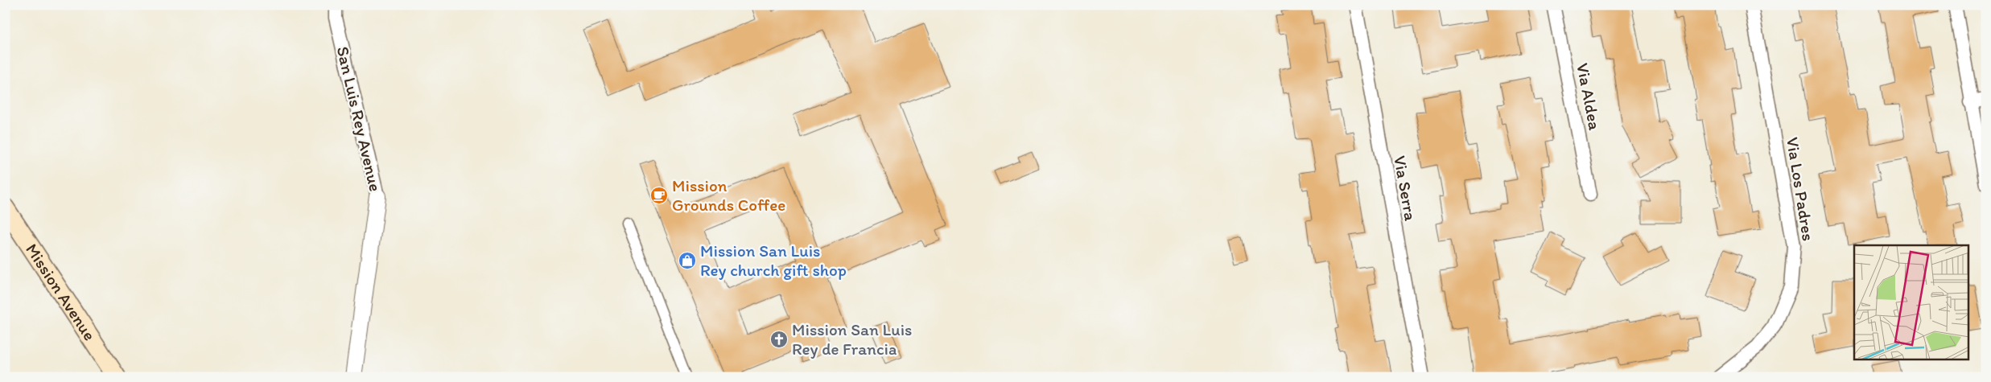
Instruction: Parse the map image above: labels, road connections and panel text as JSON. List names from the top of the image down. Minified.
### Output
{"streets":{"main road":["Mission Avenue"],"street":["Via Aldea","San Luis Rey Avenue","Via Serra","Via Los Padres"]},"places":{"cafe":["Mission Grounds Coffee"],"shop":["Mission San Luis Rey church gift shop"],"church":["Mission San Luis Rey de Francia"]}}
